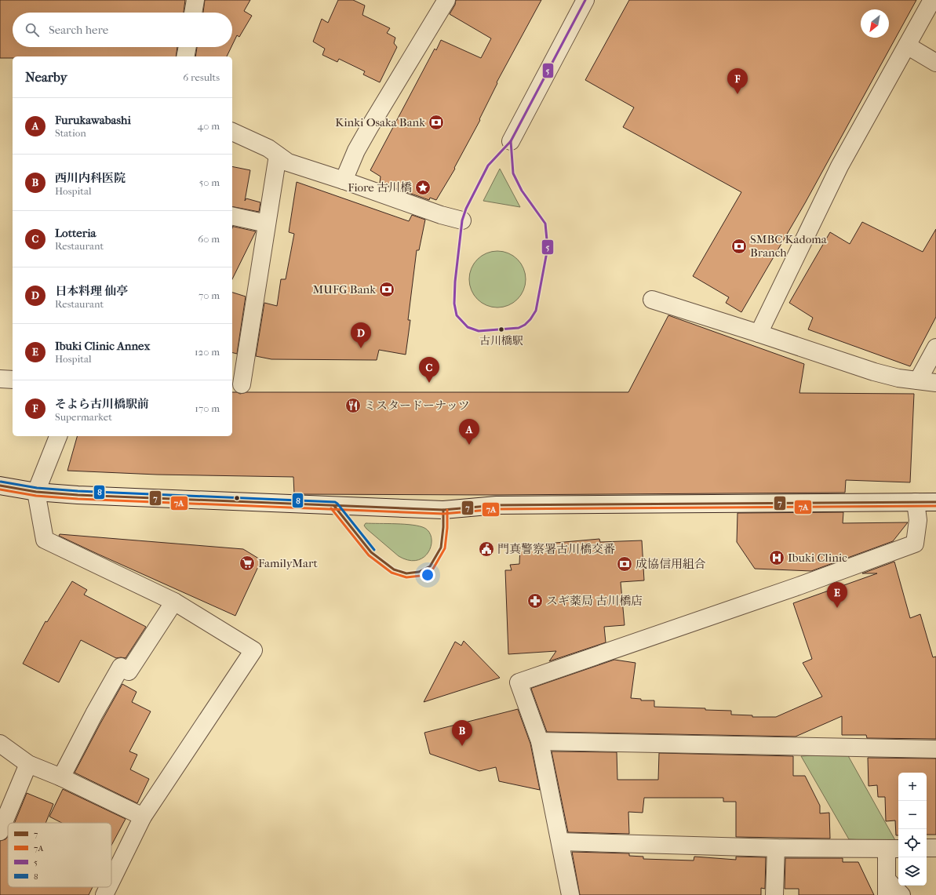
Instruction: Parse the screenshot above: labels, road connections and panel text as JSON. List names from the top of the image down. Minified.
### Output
{"places":{"bank":["Kinki Osaka Bank","SMBC Kadoma Branch","MUFG Bank","成協信用組合"],"place":["Fiore 古川橋"],"other":["古川橋駅"],"restaurant":["ミスタードーナッツ"],"public building":["門真警察署古川橋交番"],"hospital":["Ibuki Clinic"],"supermarket":["FamilyMart"],"pharmacy":["スギ薬局 古川橋店"]},"lines":["transit line 5","transit line 8","transit line 7","transit line 7A"],"legend":["7","7A","5","8"],"north":"bottom left","page":{"search":"Search here","heading":["Nearby","6 results"],"pins":["F","D","C","A","E","B"],"list":[{"mark":"A","name":"Furukawabashi","note":"Station","value":"40 m"},{"mark":"B","name":"西川内科医院","note":"Hospital","value":"50 m"},{"mark":"C","name":"Lotteria","note":"Restaurant","value":"60 m"},{"mark":"D","name":"日本料理 仙亭","note":"Restaurant","value":"70 m"},{"mark":"E","name":"Ibuki Clinic Annex","note":"Hospital","value":"120 m"},{"mark":"F","name":"そよら古川橋駅前","note":"Supermarket","value":"170 m"}],"map_buttons":["+","−"]}}
